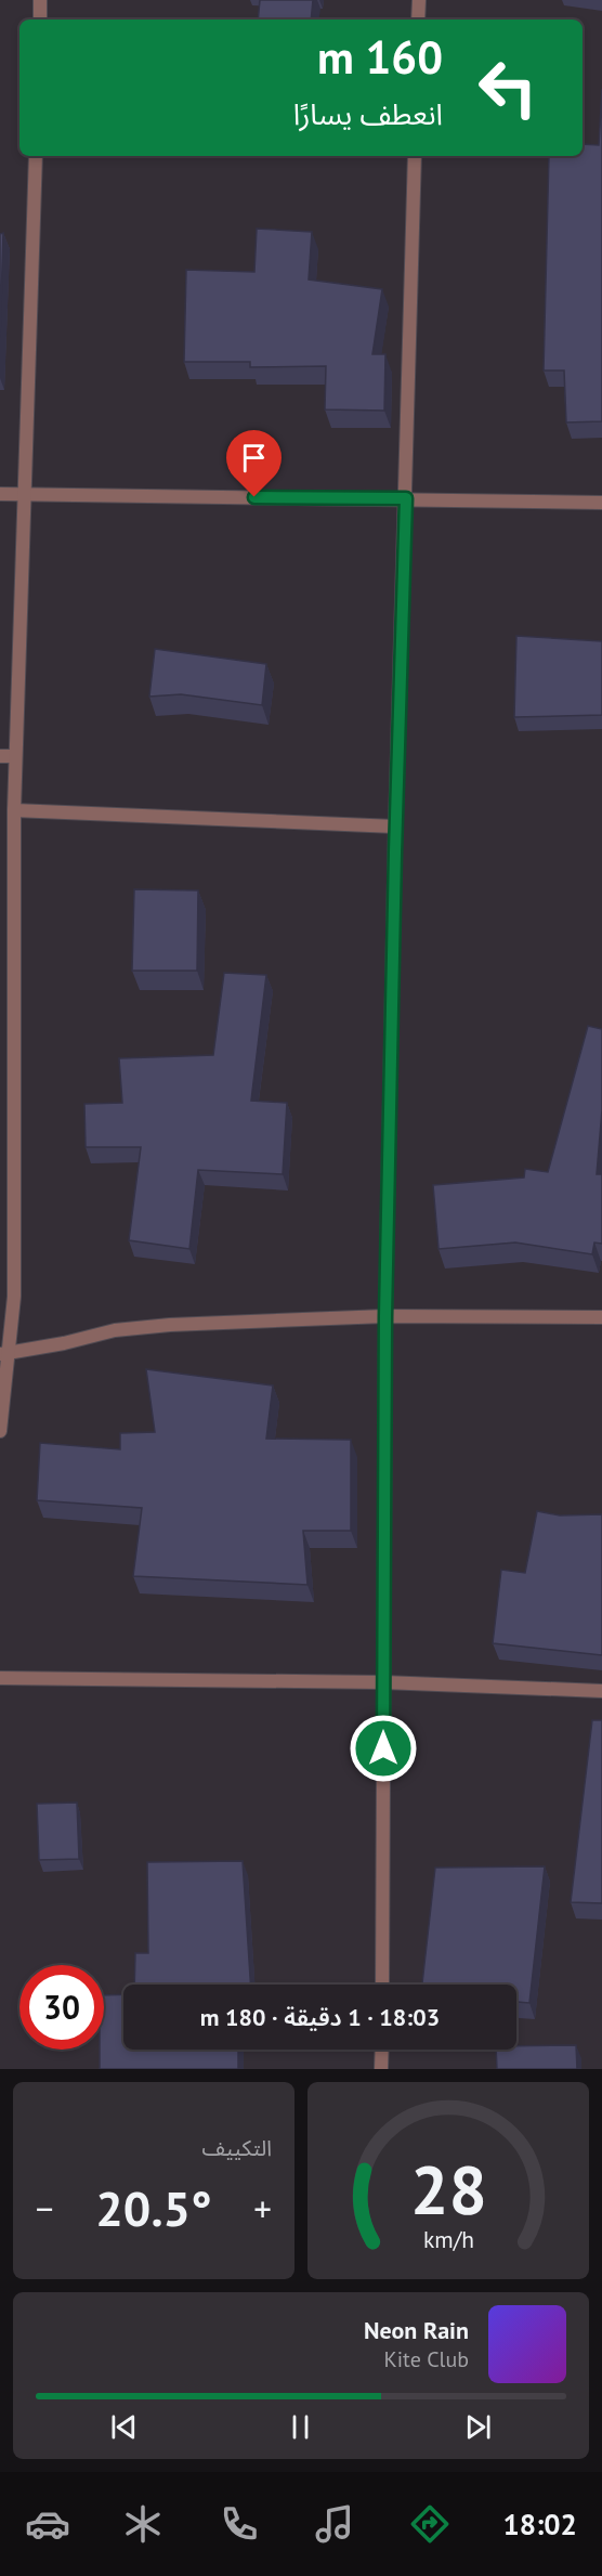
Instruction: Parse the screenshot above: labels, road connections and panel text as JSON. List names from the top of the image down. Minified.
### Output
{"page":{"turn":["160 m","انعطف يسارًا"],"limit":"30","trip":"18:03 · 1 دقيقة · 180 m","tile":"التكييف","heat":["−","20.5°","+"],"song":["Neon Rain","Kite Club"],"tabs":"18:02","gauge":["28","km/h"]}}
